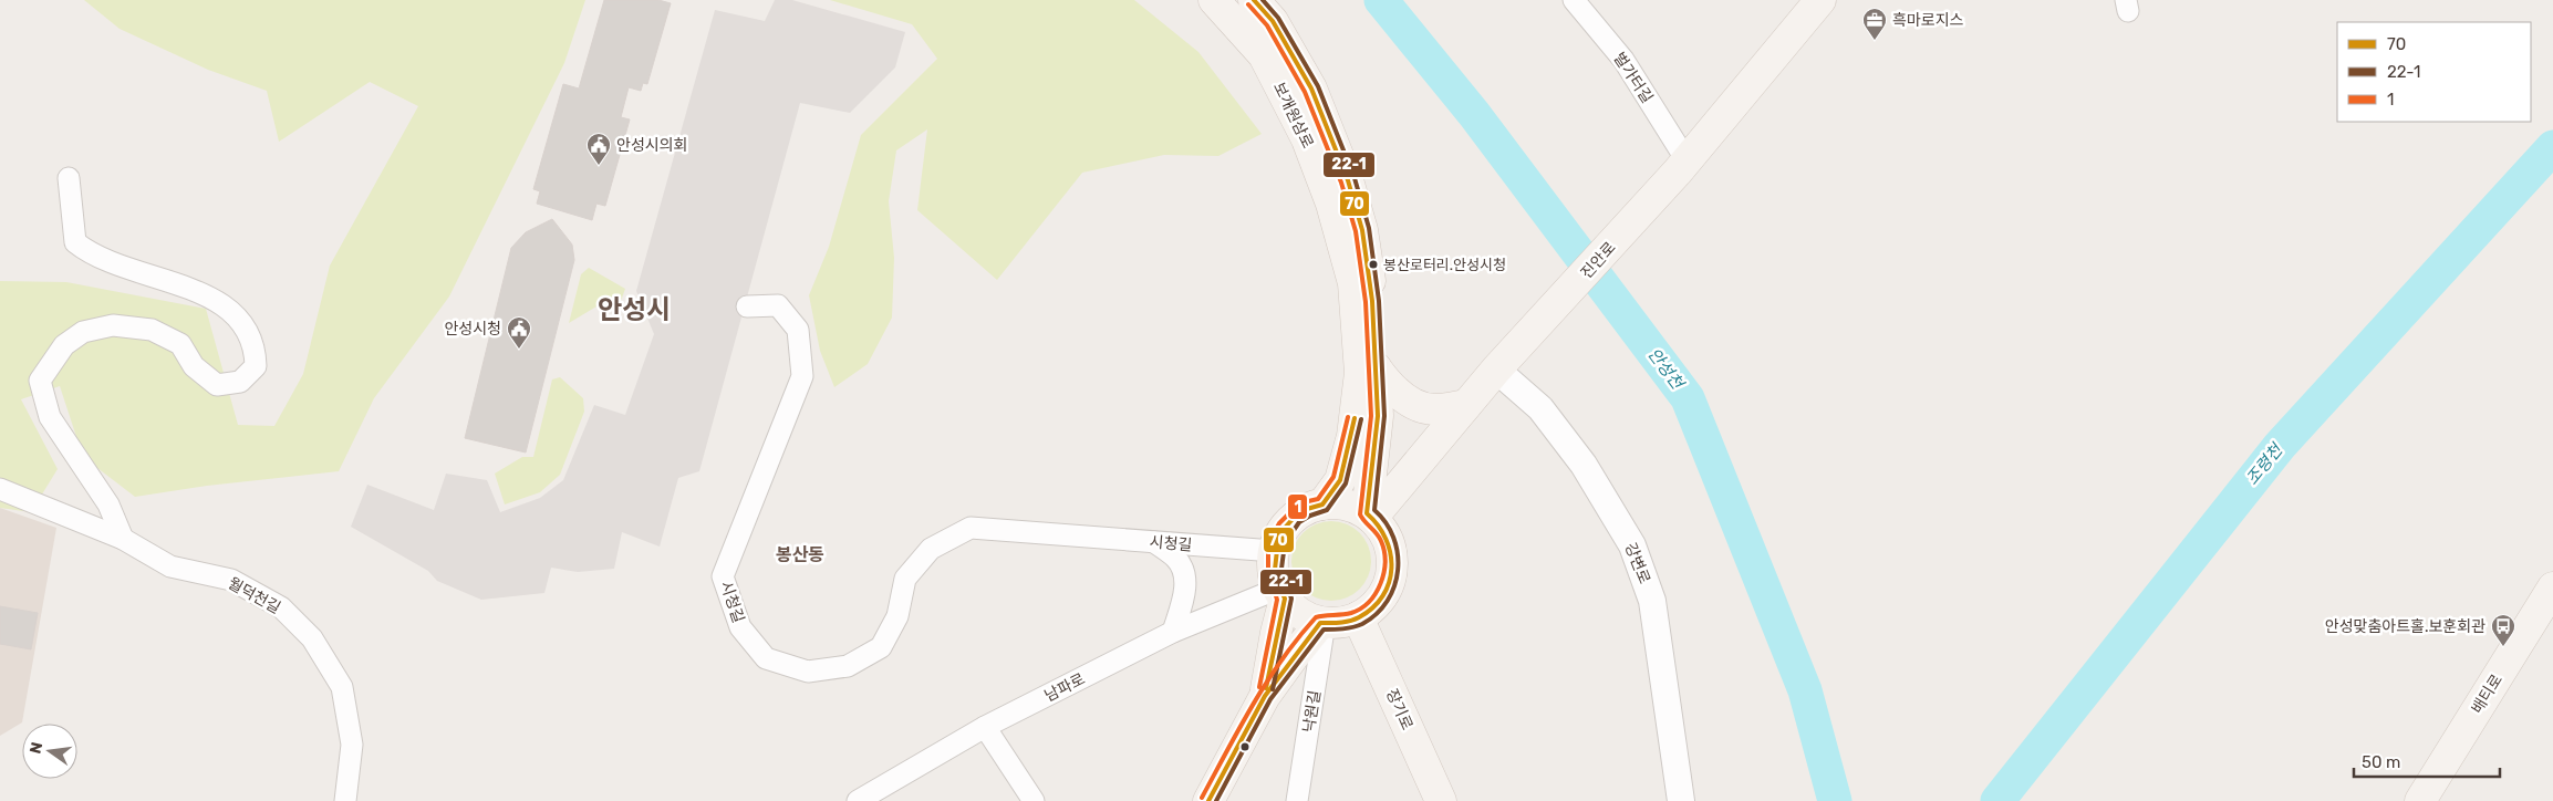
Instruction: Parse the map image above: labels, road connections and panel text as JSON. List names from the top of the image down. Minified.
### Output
{"streets":{"main road":["보개원삼로","진안로","배티로","장기로"],"street":["벌가터길","시청길","강변로","월덕천길","남파로","낙원길"]},"crossings":[["벌가터길","진안로"],["보개원삼로","진안로"],["보개원삼로","시청길"],["보개원삼로","남파로"],["보개원삼로","장기로"],["보개원삼로","낙원길"],["진안로","시청길"],["진안로","강변로"],["진안로","남파로"],["진안로","장기로"],["진안로","낙원길"],["시청길","남파로"],["시청길","장기로"],["시청길","낙원길"],["남파로","장기로"],["남파로","낙원길"],["장기로","낙원길"]],"districts":["안성시","봉산동"],"water":["안성천","조령천"],"places":{"office":["흑마로지스"],"public building":["안성시의회","안성시청"],"other":["봉산로터리.안성시청"],"bus stop":["안성맞춤아트홀.보훈회관"]},"lines":["transit line 70","transit line 22-1","transit line 1"],"legend":["70","22-1","1"],"scale_bar":"50 m","north":"left"}
